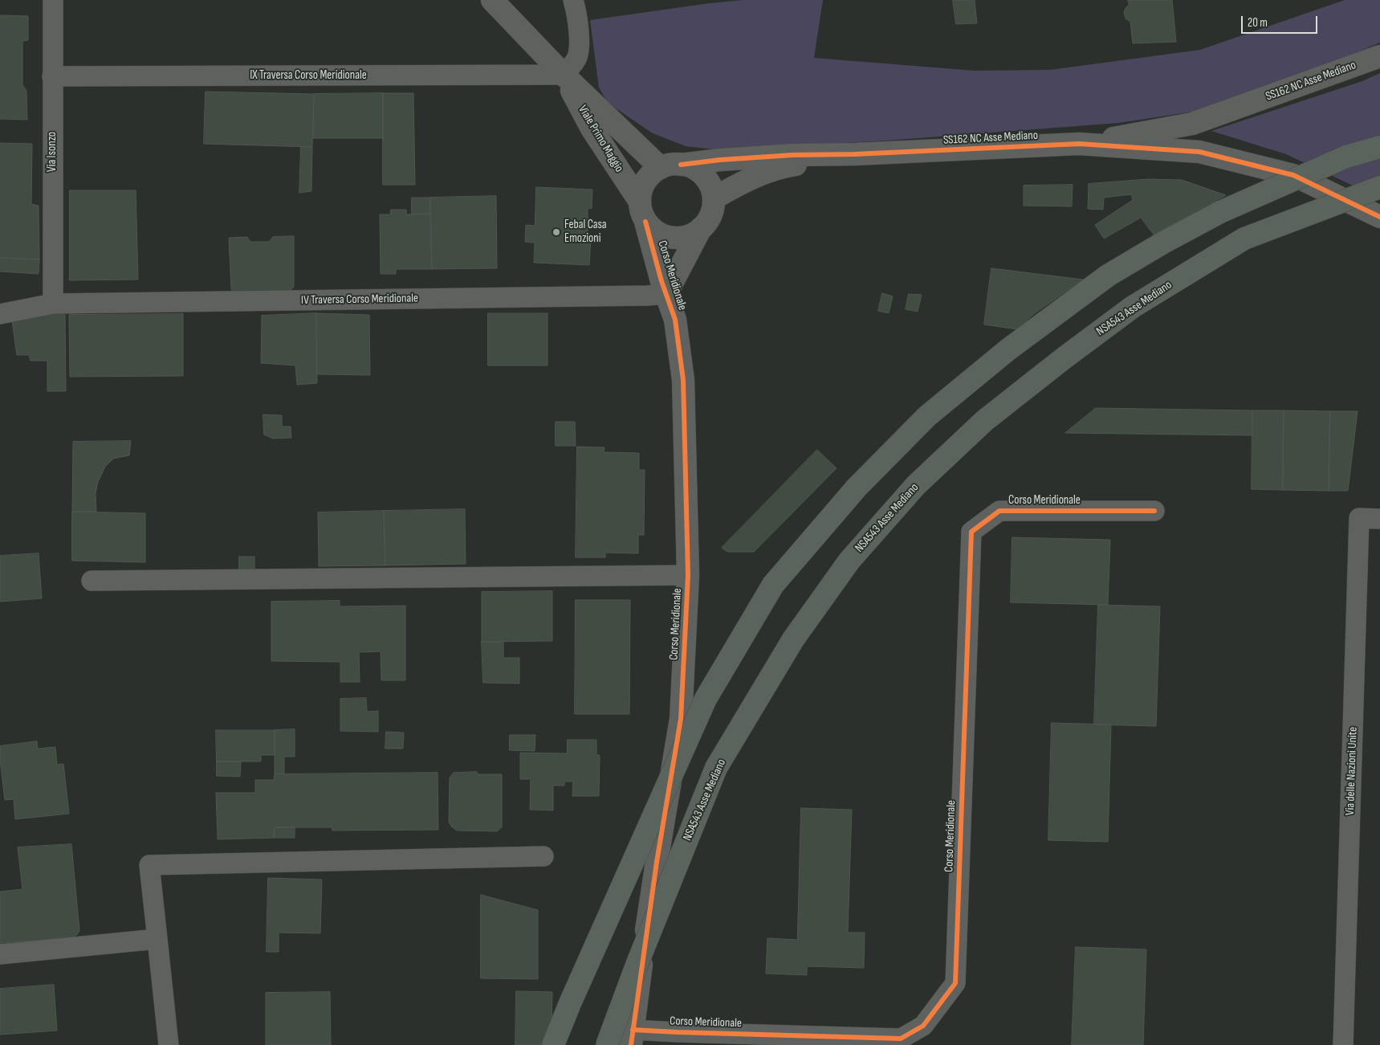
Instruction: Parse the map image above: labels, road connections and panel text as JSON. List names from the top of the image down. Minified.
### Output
{"streets":{"highway":["NSA543 Asse Mediano"],"street":["IX Traversa Corso Meridionale","SS162 NC Asse Mediano","Viale Primo Maggio","Via Isonzo","Corso Meridionale","IV Traversa Corso Meridionale","Via delle Nazioni Unite"]},"crossings":[["IX Traversa Corso Meridionale","Viale Primo Maggio"],["IX Traversa Corso Meridionale","Via Isonzo"],["SS162 NC Asse Mediano","Viale Primo Maggio"],["SS162 NC Asse Mediano","Corso Meridionale"],["Viale Primo Maggio","Corso Meridionale"],["Via Isonzo","IV Traversa Corso Meridionale"],["Corso Meridionale","IV Traversa Corso Meridionale"]],"places":["Febal Casa Emozioni"],"scale_bar":"20 m"}
